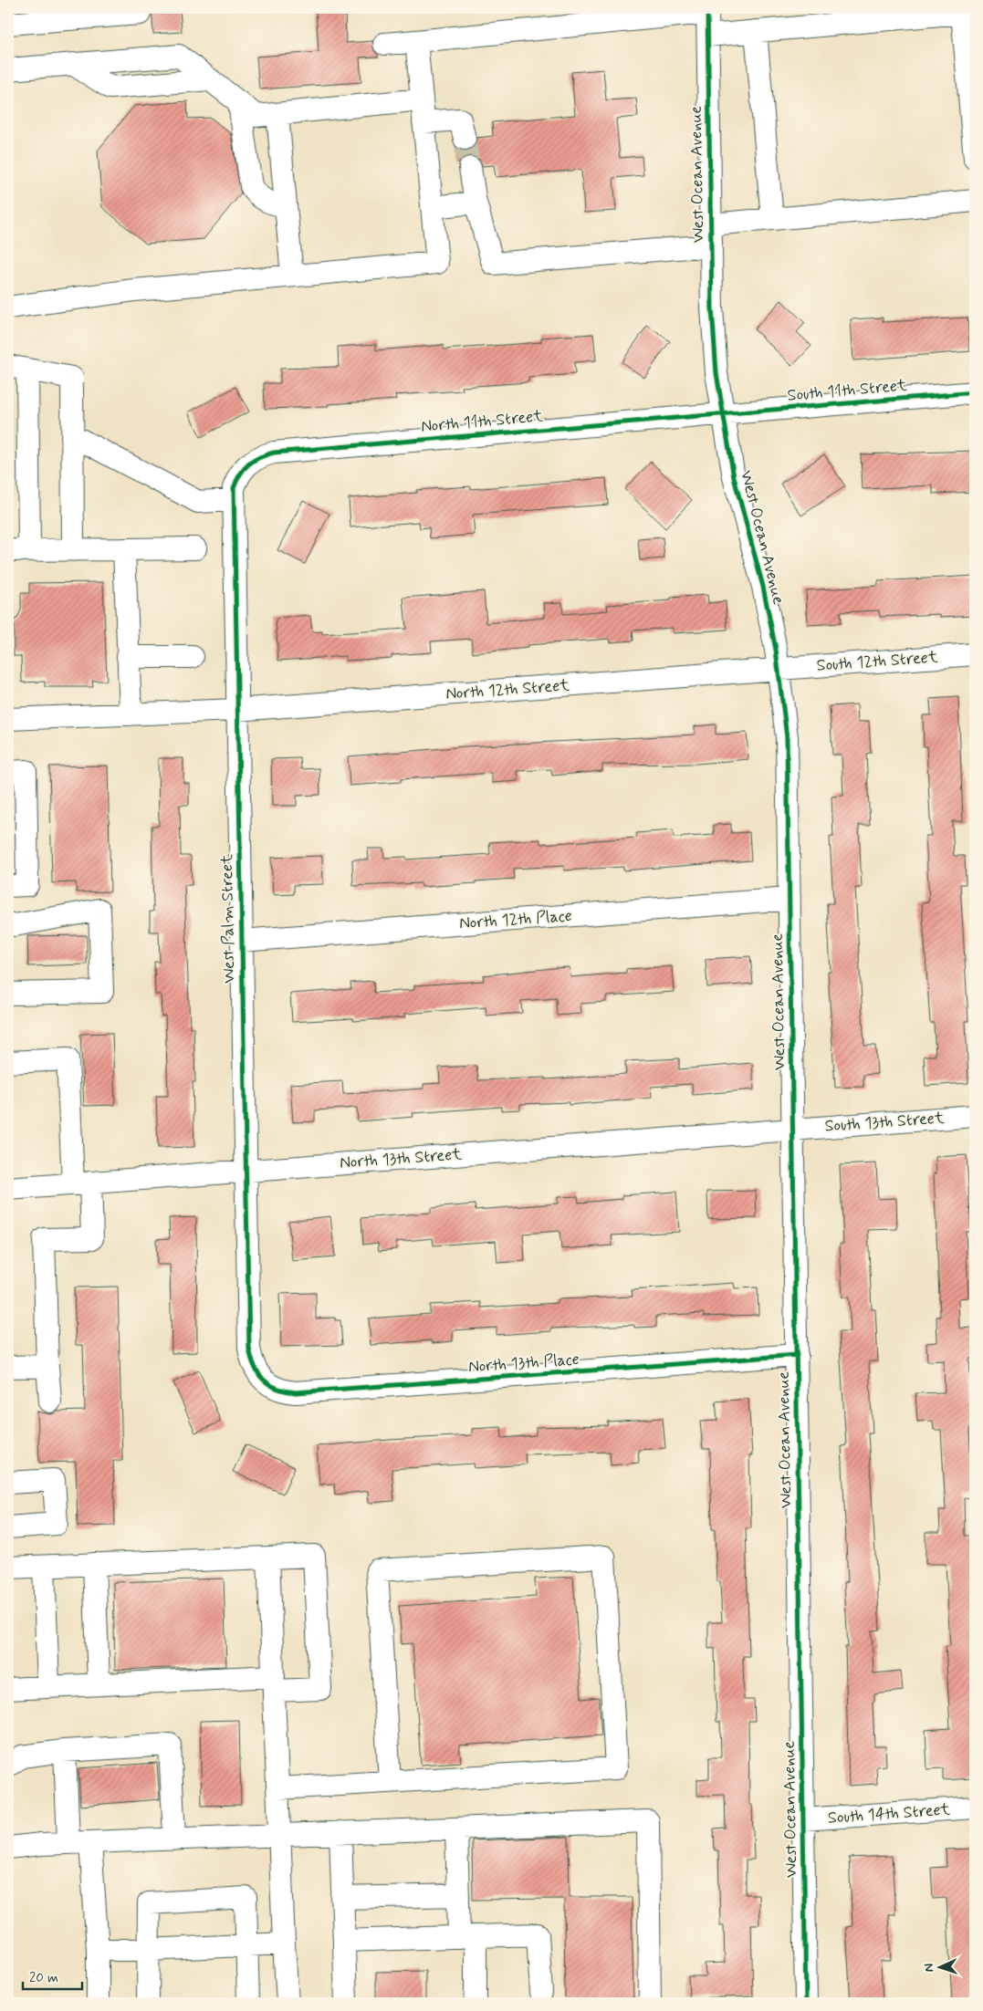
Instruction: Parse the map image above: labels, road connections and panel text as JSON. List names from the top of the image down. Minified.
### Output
{"streets":{"street":["West Ocean Avenue","South 11th Street","North 11th Street","South 12th Street","North 12th Street","West Palm Street","North 12th Place","South 13th Street","North 13th Street","North 13th Place","South 14th Street"]},"crossings":[["West Ocean Avenue","South 11th Street"],["West Ocean Avenue","North 11th Street"],["West Ocean Avenue","South 12th Street"],["West Ocean Avenue","North 12th Street"],["West Ocean Avenue","North 12th Place"],["West Ocean Avenue","South 13th Street"],["West Ocean Avenue","North 13th Street"],["West Ocean Avenue","North 13th Place"],["West Ocean Avenue","South 14th Street"],["South 11th Street","North 11th Street"],["North 11th Street","West Palm Street"],["South 12th Street","North 12th Street"],["North 12th Street","West Palm Street"],["West Palm Street","North 12th Place"],["West Palm Street","North 13th Street"],["West Palm Street","North 13th Place"],["South 13th Street","North 13th Street"]],"scale_bar":"20 m","north":"left"}
